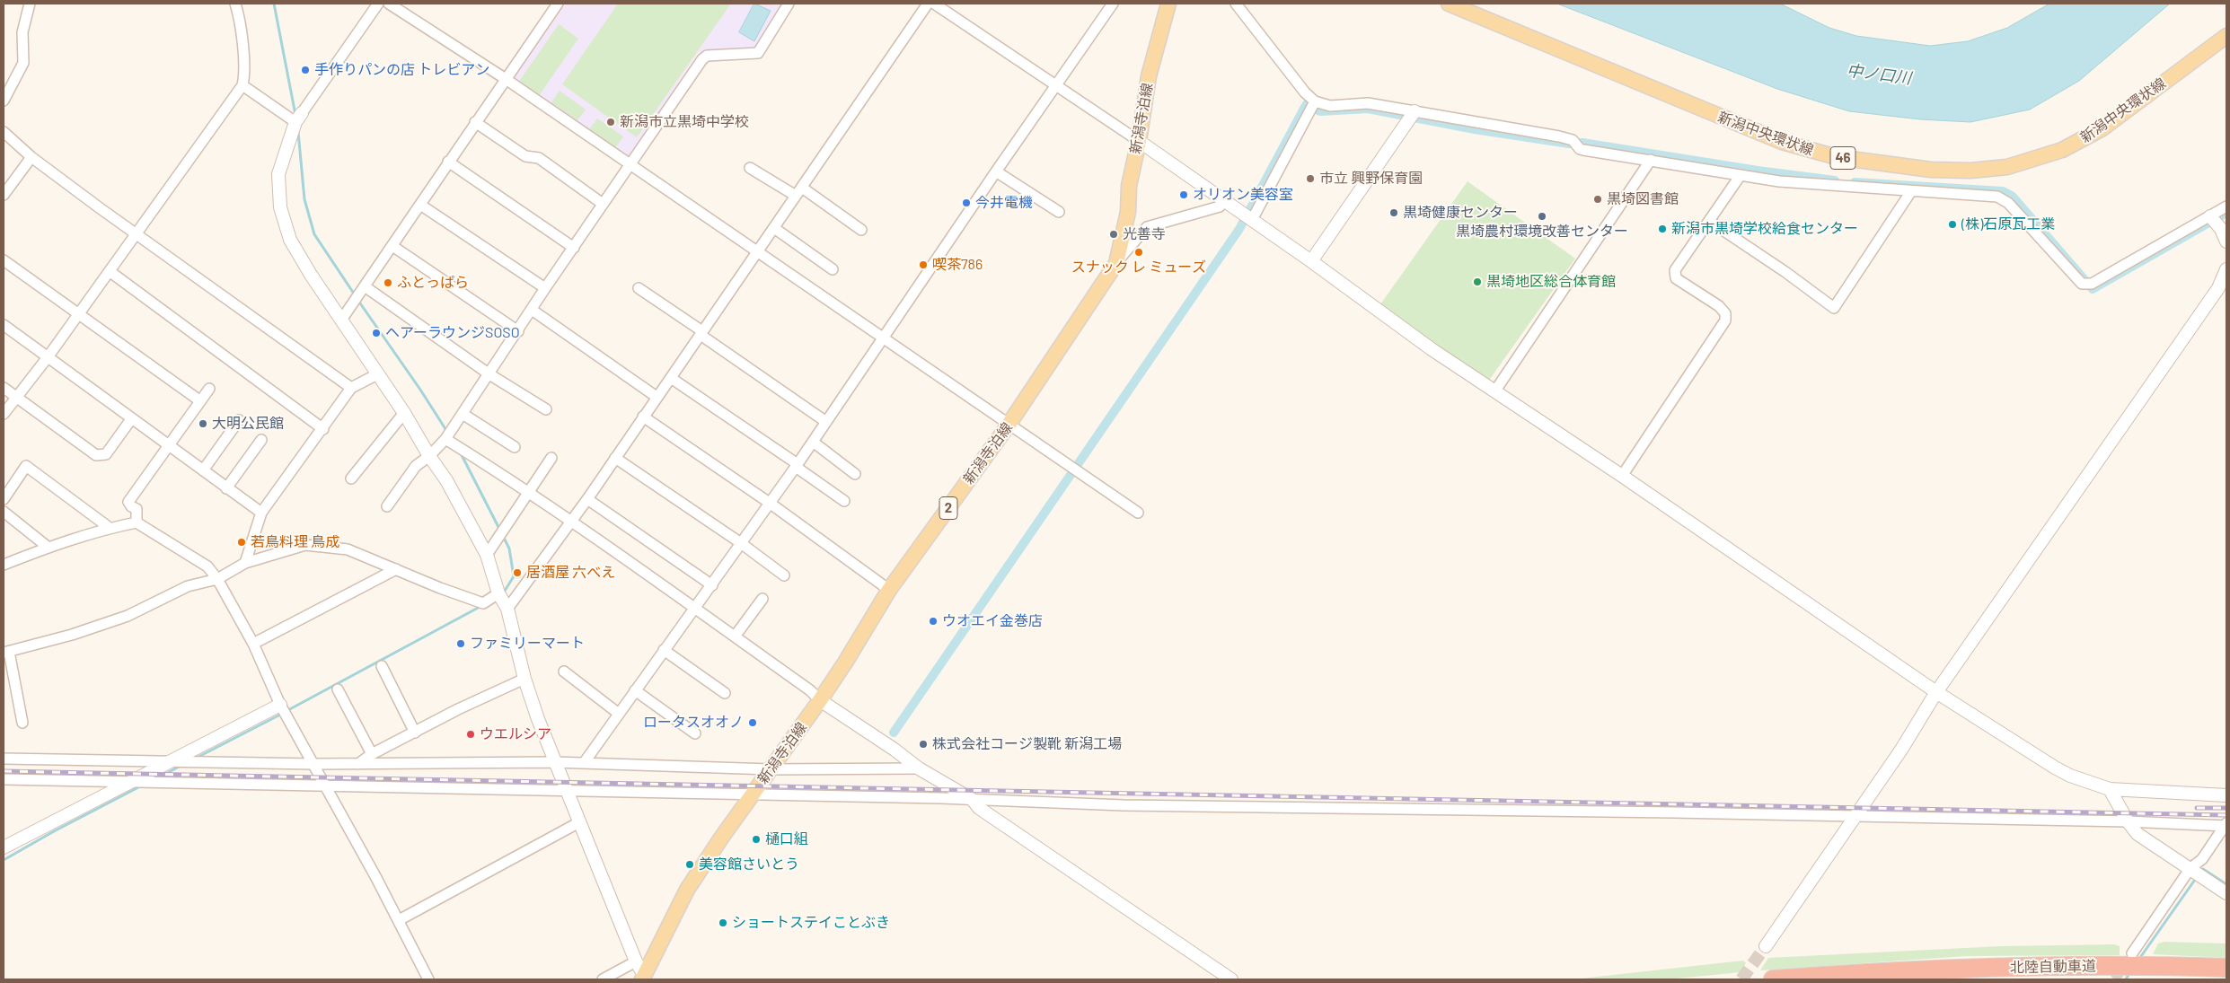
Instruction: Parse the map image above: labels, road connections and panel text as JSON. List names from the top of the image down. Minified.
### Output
{"streets":{"highway":["北陸自動車道"],"main road":["新潟中央環状線","新潟寺泊線","46","2"]},"water":["中ノ口川"],"places":["手作りパンの店 トレビアン","新潟市立黒埼中学校","市立 興野保育園","オリオン美容室","黒埼図書館","今井電機","黒埼健康センター","黒埼農村環境改善センター","(株)石原瓦工業","新潟市黒埼学校給食センター","光善寺","スナック レ ミューズ","喫茶786","黒埼地区総合体育館","ふとっぱら","ヘアーラウンジSOSO","大明公民館","若鳥料理 鳥成","居酒屋 六べえ","ウオエイ金巻店","ファミリーマート","ロータスオオノ","ウエルシア","株式会社コージ製靴 新潟工場","樋口組","美容館さいとう","ショートステイことぶき"]}
